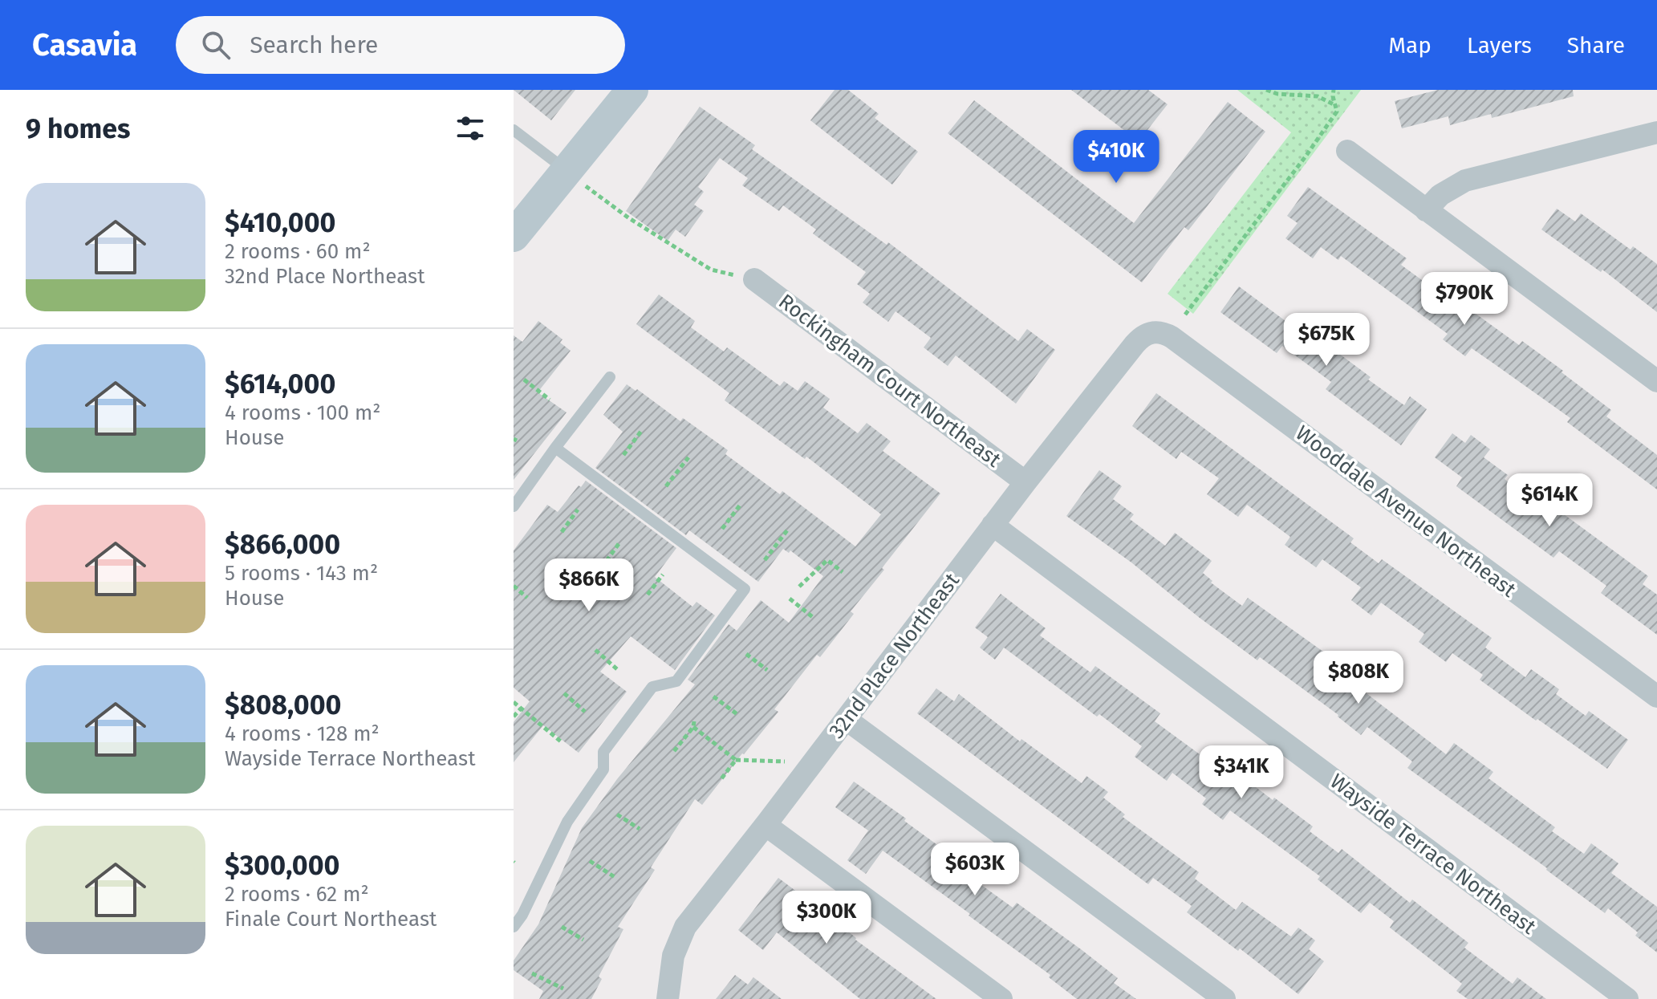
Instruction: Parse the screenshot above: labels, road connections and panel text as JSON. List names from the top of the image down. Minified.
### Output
{"streets":{"street":["Rockingham Court Northeast","Wooddale Avenue Northeast","32nd Place Northeast","Wayside Terrace Northeast"]},"crossings":[["Rockingham Court Northeast","32nd Place Northeast"],["Wooddale Avenue Northeast","32nd Place Northeast"],["32nd Place Northeast","Wayside Terrace Northeast"]],"page":{"header":"Casavia","search":"Search here","nav":["Map","Layers","Share"],"heading":"9 homes","price":["$410K","$790K","$675K","$614K","$866K","$808K","$341K","$603K","$300K"],"list":[{"name":"$410,000","note":"2 rooms · 60 m² · 32nd Place Northeast"},{"name":"$614,000","note":"4 rooms · 100 m² · House"},{"name":"$866,000","note":"5 rooms · 143 m² · House"},{"name":"$808,000","note":"4 rooms · 128 m² · Wayside Terrace Northeast"},{"name":"$300,000","note":"2 rooms · 62 m² · Finale Court Northeast"}]}}
